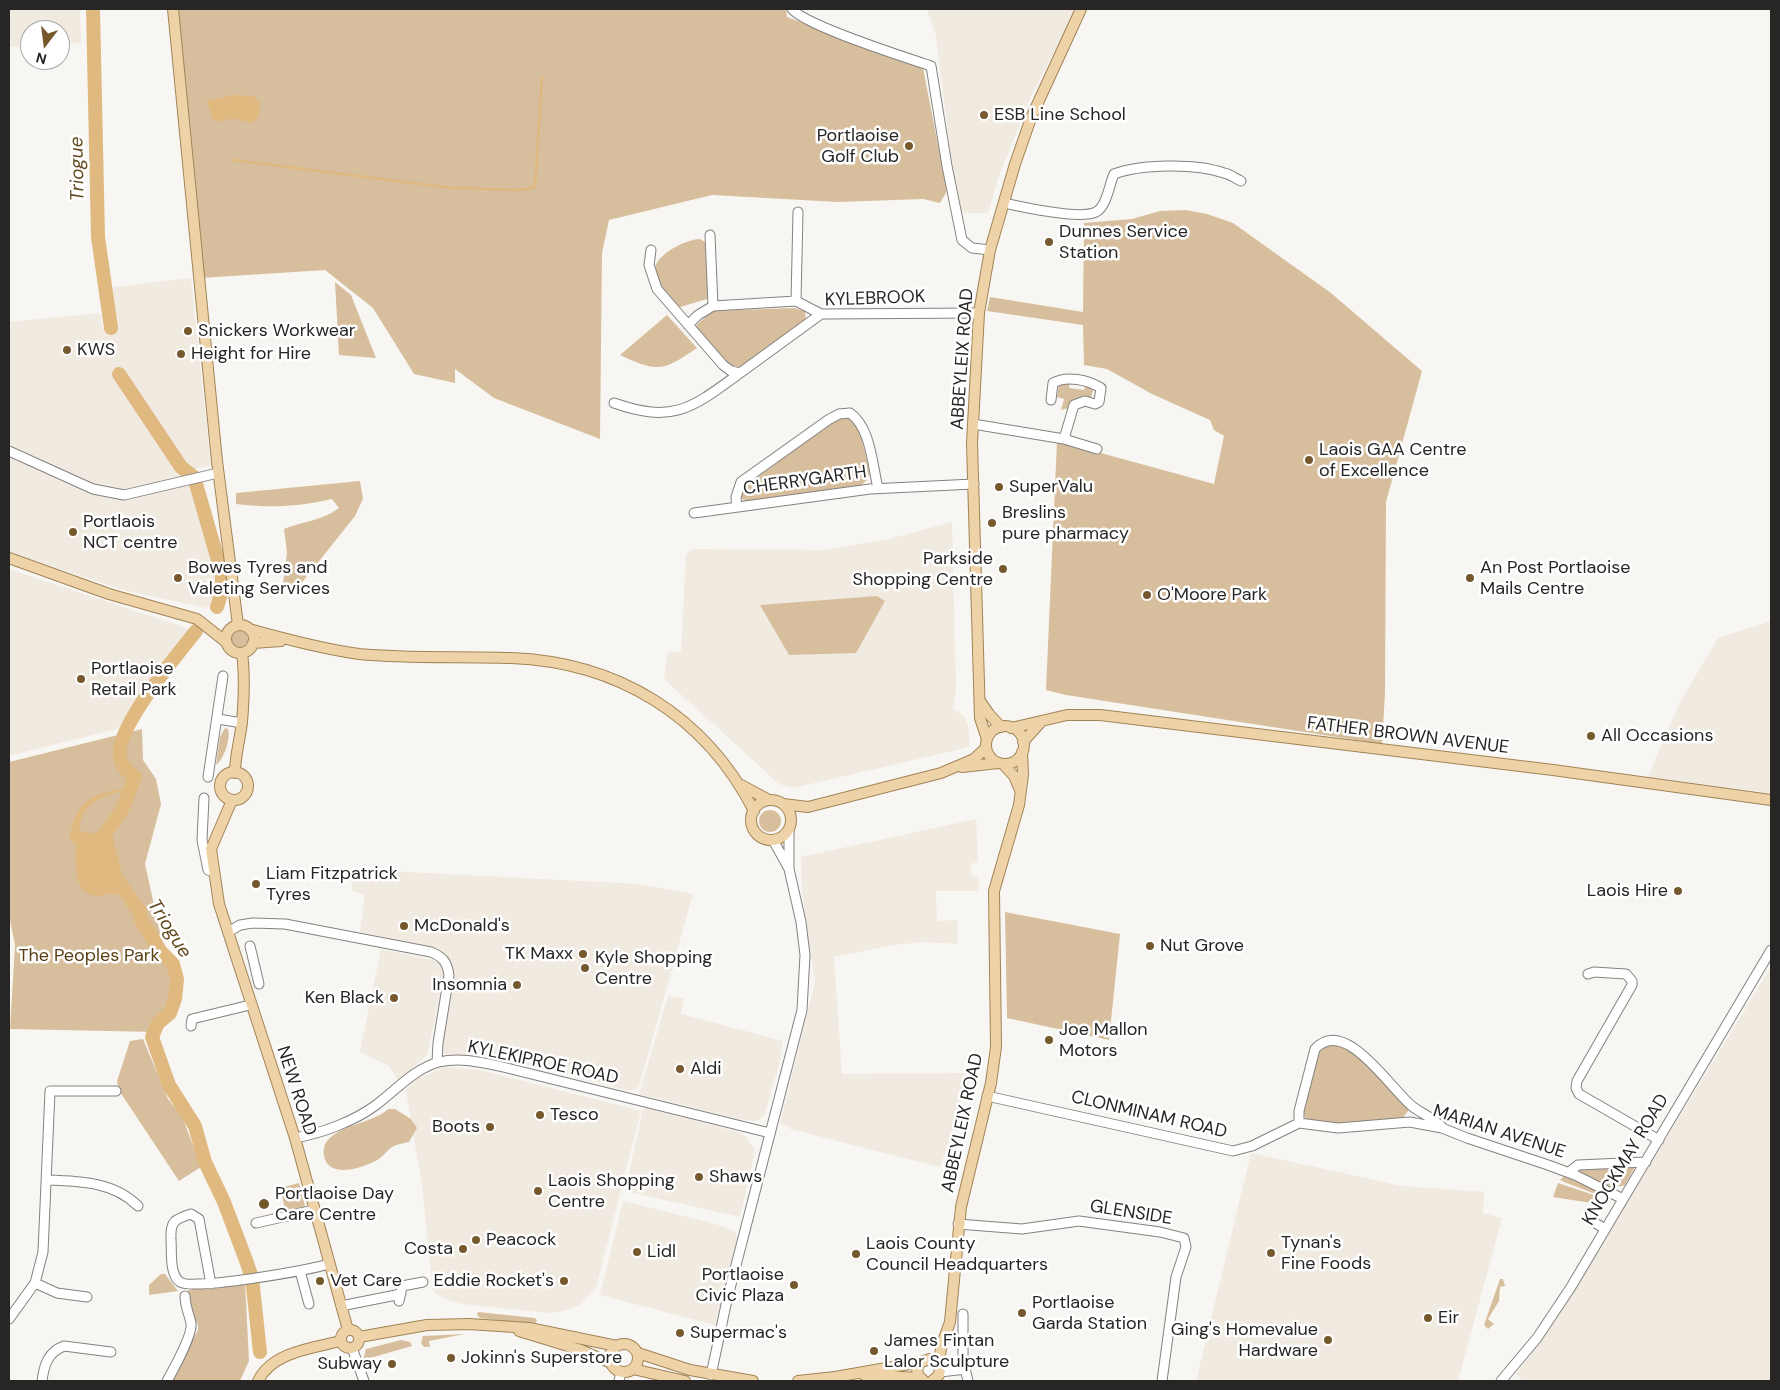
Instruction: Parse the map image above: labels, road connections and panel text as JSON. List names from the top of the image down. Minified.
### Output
{"streets":{"main road":["ABBEYLEIX ROAD","FATHER BROWN AVENUE","NEW ROAD"],"street":["KYLEBROOK","CHERRYGARTH","KYLEKIPROE ROAD","CLONMINAM ROAD","MARIAN AVENUE","KNOCKMAY ROAD","GLENSIDE"]},"crossings":[["KYLEBROOK","ABBEYLEIX ROAD"],["ABBEYLEIX ROAD","CHERRYGARTH"],["ABBEYLEIX ROAD","FATHER BROWN AVENUE"],["ABBEYLEIX ROAD","CLONMINAM ROAD"],["ABBEYLEIX ROAD","GLENSIDE"],["KYLEKIPROE ROAD","NEW ROAD"],["CLONMINAM ROAD","MARIAN AVENUE"],["MARIAN AVENUE","KNOCKMAY ROAD"]],"water":["Triogue"],"parks":["The Peoples Park"],"places":["ESB Line School","Portlaoise Golf Club","Dunnes Service Station","Snickers Workwear","KWS","Height for Hire","Laois GAA Centre of Excellence","SuperValu","Breslins pure pharmacy","Portlaois NCT centre","Parkside Shopping Centre","Bowes Tyres and Valeting Services","An Post Portlaoise Mails Centre","O'Moore Park","Portlaoise Retail Park","All Occasions","Liam Fitzpatrick Tyres","Laois Hire","McDonald's","Nut Grove","TK Maxx","Kyle Shopping Centre","Insomnia","Ken Black","Joe Mallon Motors","Aldi","Tesco","Boots","Shaws","Laois Shopping Centre","Portlaoise Day Care Centre","Peacock","Costa","Lidl","Tynan's Fine Foods","Laois County Council Headquarters","Vet Care","Eddie Rocket's","Portlaoise Civic Plaza","Portlaoise Garda Station","Eir","Supermac's","Ging's Homevalue Hardware","James Fintan Lalor Sculpture","Jokinn's Superstore","Subway"],"north":"bottom"}
